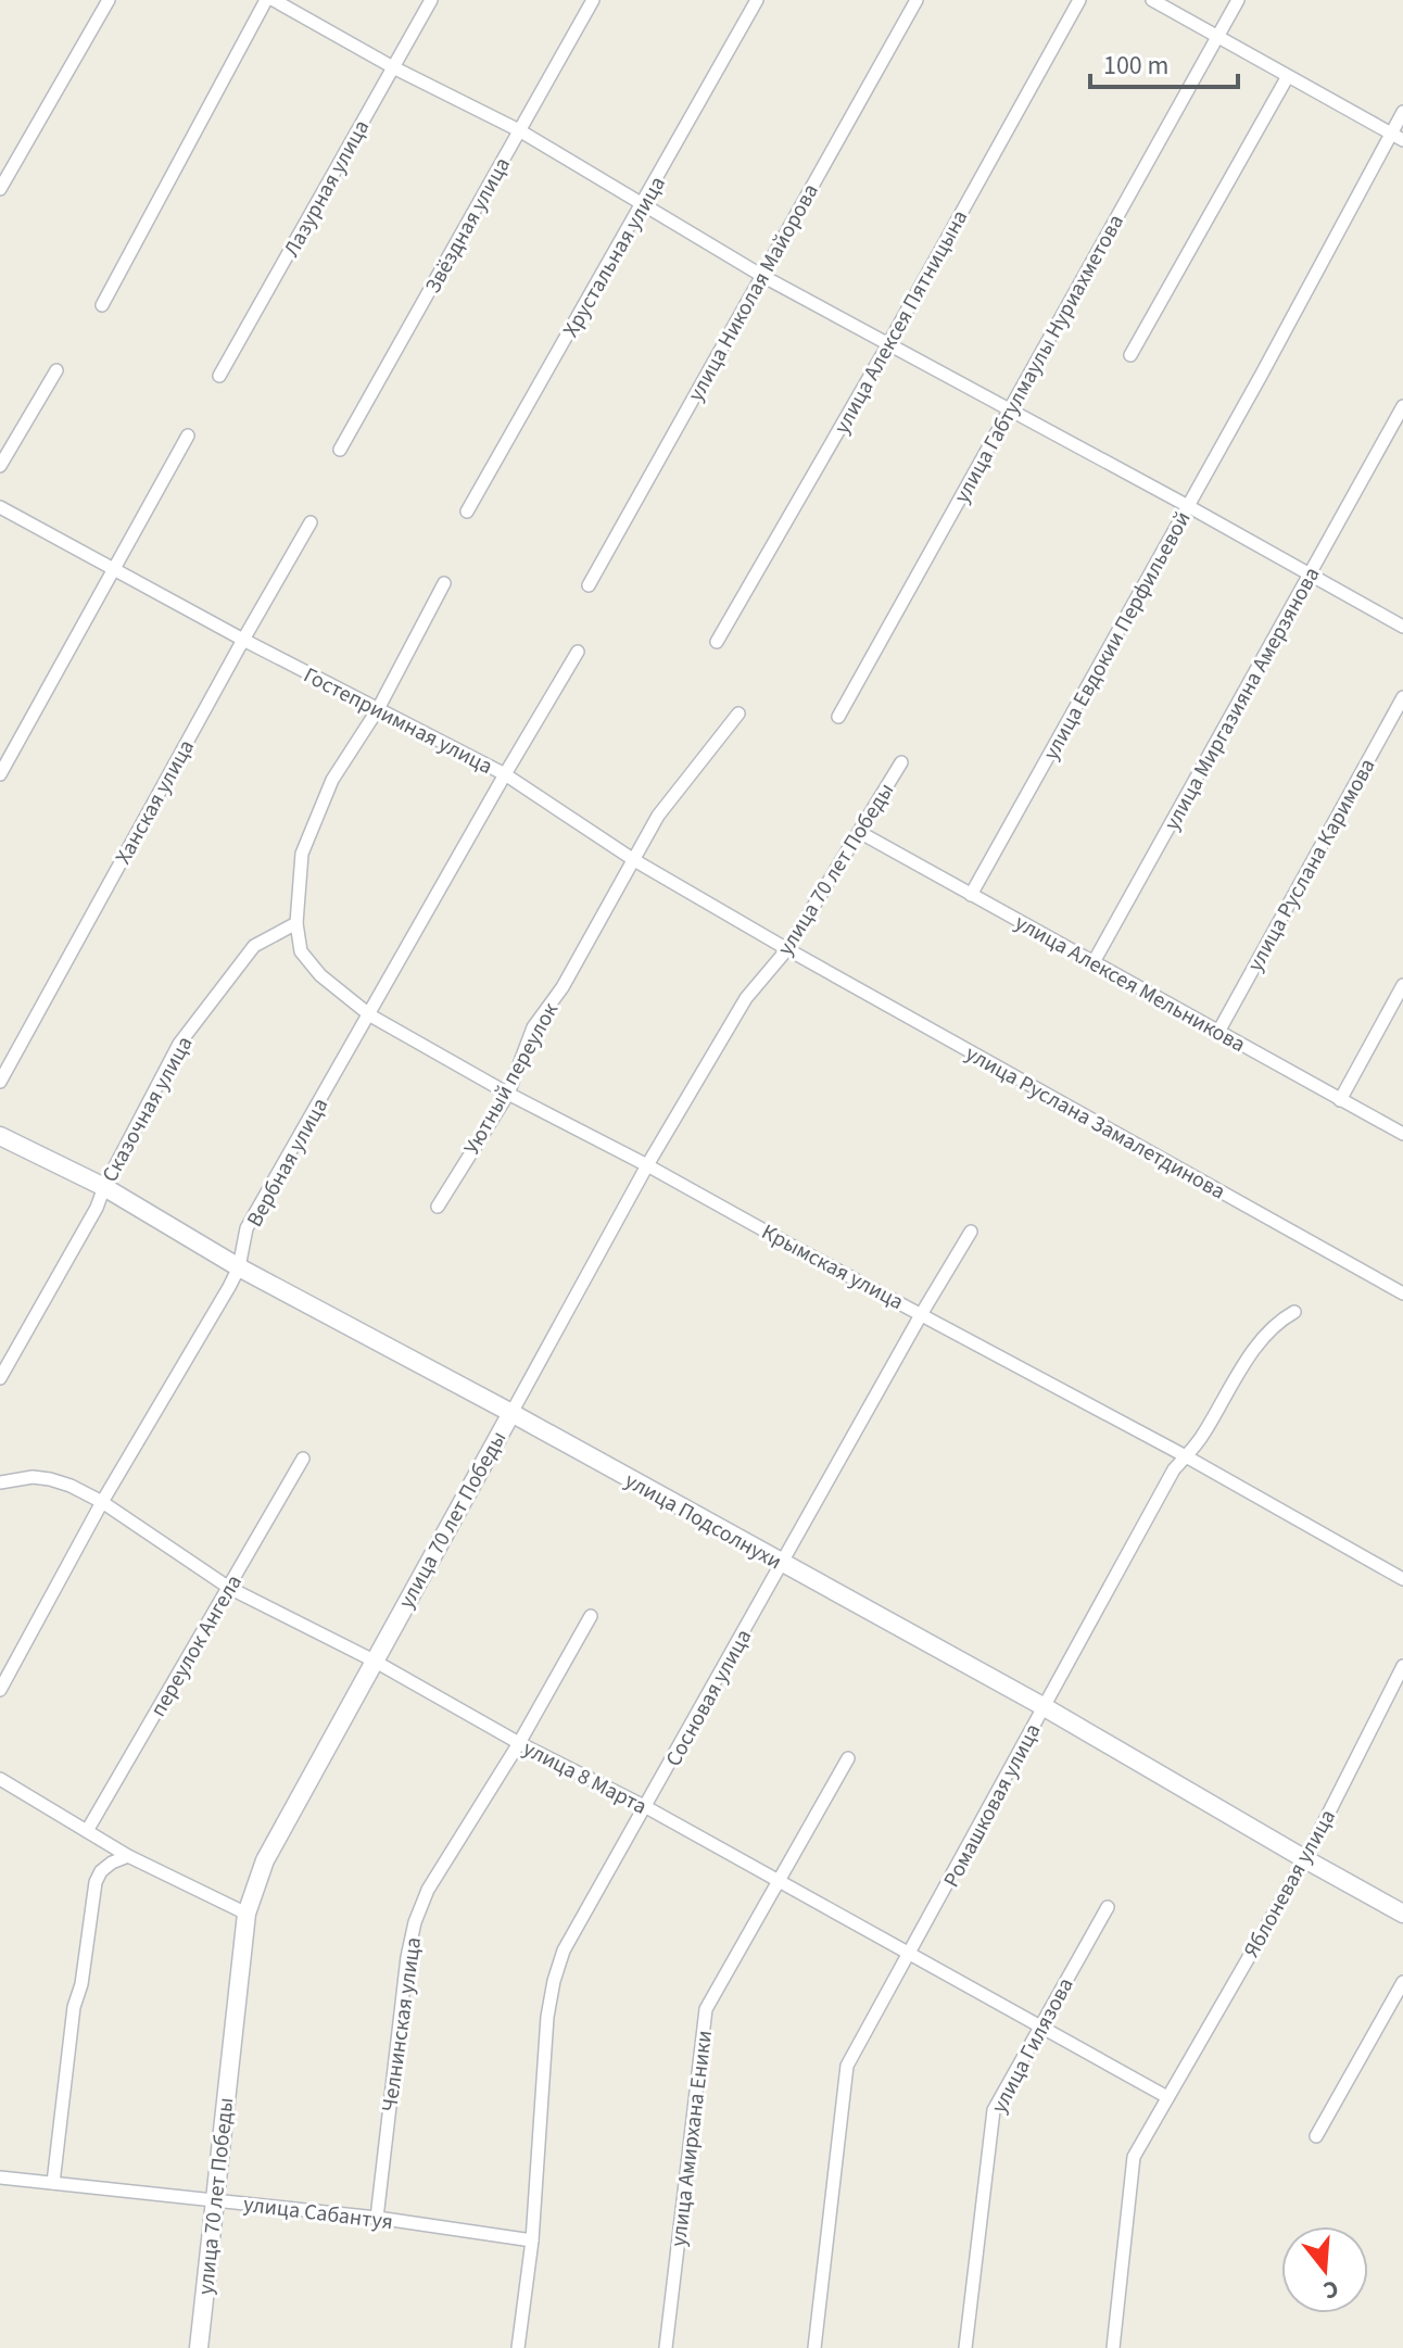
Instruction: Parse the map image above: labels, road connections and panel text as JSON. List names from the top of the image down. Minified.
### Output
{"streets":{"street":["Лазурная улица","Звёздная улица","Хрустальная улица","улица Николая Майорова","улица Алексея Пятницына","улица Габтулмаулы Нуриахметова","улица Евдокии Перфильевой","улица Миргазияна Амерзянова","Гостеприимная улица","Ханская улица","улица Руслана Каримова","улица 70 лет Победы","улица Алексея Мельникова","Уютный переулок","Сказочная улица","улица Руслана Замалетдинова","Вербная улица","Крымская улица","улица Подсолнухи","переулок Ангела","Сосновая улица","улица 8 Марта","Ромашковая улица","Яблоневая улица","Челнинская улица","улица Гилязова","улица Амирхана Еники","улица Сабантуя"]},"crossings":[["улица Евдокии Перфильевой","улица Алексея Мельникова"],["улица Миргазияна Амерзянова","улица Алексея Мельникова"],["Гостеприимная улица","Ханская улица"],["Гостеприимная улица","улица 70 лет Победы"],["Гостеприимная улица","Уютный переулок"],["Гостеприимная улица","улица Руслана Замалетдинова"],["Гостеприимная улица","Вербная улица"],["улица Руслана Каримова","улица Алексея Мельникова"],["улица 70 лет Победы","улица Алексея Мельникова"],["улица 70 лет Победы","улица Руслана Замалетдинова"],["улица 70 лет Победы","Крымская улица"],["улица 70 лет Победы","улица Подсолнухи"],["улица 70 лет Победы","улица 8 Марта"],["улица 70 лет Победы","улица Сабантуя"],["Уютный переулок","Крымская улица"],["Сказочная улица","Крымская улица"],["Сказочная улица","улица Подсолнухи"],["Вербная улица","Крымская улица"],["Вербная улица","улица Подсолнухи"],["Вербная улица","улица 8 Марта"],["Крымская улица","Сосновая улица"],["Крымская улица","Ромашковая улица"],["улица Подсолнухи","Сосновая улица"],["улица Подсолнухи","Ромашковая улица"],["улица Подсолнухи","Яблоневая улица"],["переулок Ангела","улица 8 Марта"],["Сосновая улица","улица 8 Марта"],["Сосновая улица","улица Сабантуя"],["улица 8 Марта","Ромашковая улица"],["улица 8 Марта","Яблоневая улица"],["улица 8 Марта","Челнинская улица"],["улица 8 Марта","улица Гилязова"],["улица 8 Марта","улица Амирхана Еники"],["Челнинская улица","улица Сабантуя"]],"scale_bar":"100 m","north":"bottom"}
